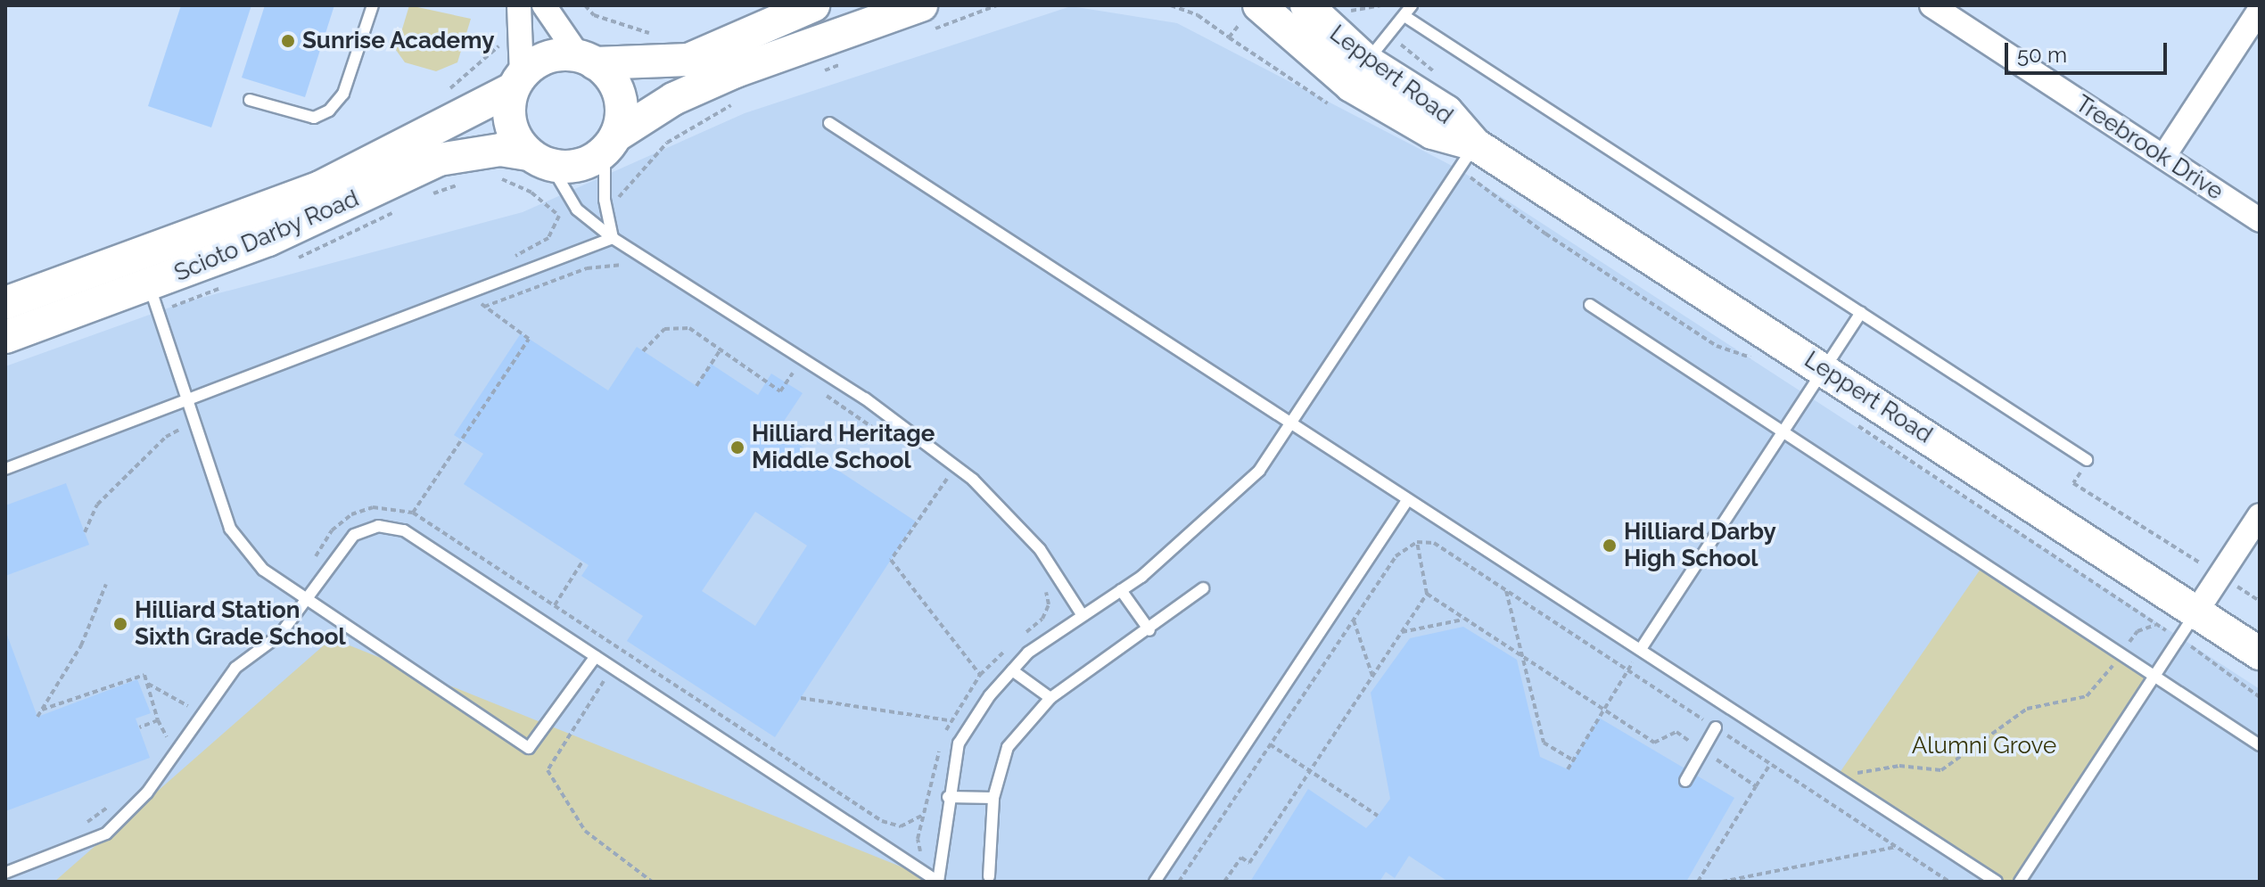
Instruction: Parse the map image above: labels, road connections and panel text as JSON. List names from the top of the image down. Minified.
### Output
{"streets":{"main road":["Leppert Road","Scioto Darby Road"],"street":["Treebrook Drive"]},"parks":["Alumni Grove"],"places":["Sunrise Academy","Hilliard Heritage Middle School","Hilliard Darby High School","Hilliard Station Sixth Grade School"],"scale_bar":"50 m"}
